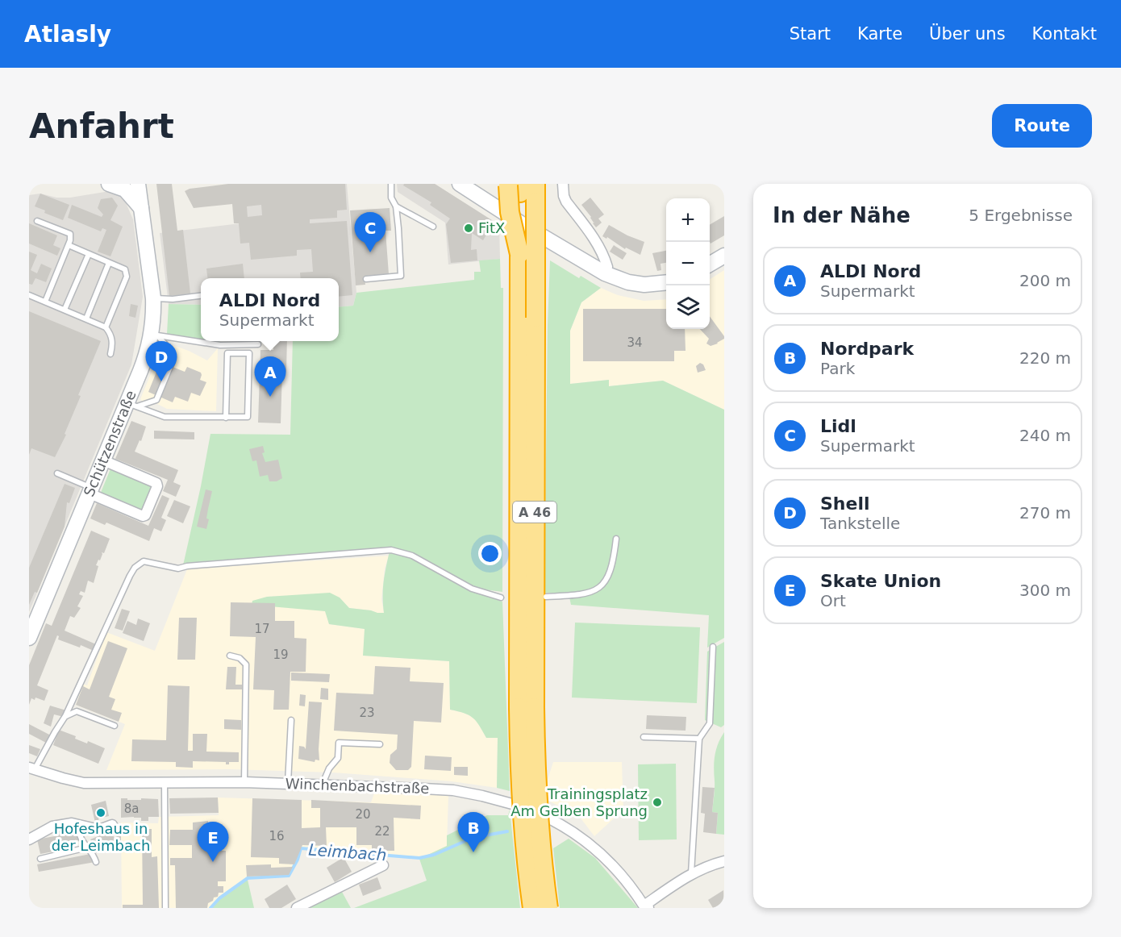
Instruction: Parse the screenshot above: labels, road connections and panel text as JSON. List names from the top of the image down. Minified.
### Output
{"streets":{"highway":["A 46"],"street":["Schützenstraße","Winchenbachstraße"]},"water":["Leimbach"],"places":["FitX","Trainingsplatz Am Gelben Sprung","Hofeshaus in der Leimbach"],"house_numbers":["34","17","19","23","8a","20","22","16"],"page":{"header":"Atlasly","nav":["Start","Karte","Über uns","Kontakt"],"buttons":"Route","title":"Anfahrt","heading":["In der Nähe","5 Ergebnisse"],"map_buttons":["+","−"],"pins":["C","D","A","B","E"],"list":[{"mark":"A","name":"ALDI Nord","note":"Supermarkt","value":"200 m"},{"mark":"B","name":"Nordpark","note":"Park","value":"220 m"},{"mark":"C","name":"Lidl","note":"Supermarkt","value":"240 m"},{"mark":"D","name":"Shell","note":"Tankstelle","value":"270 m"},{"mark":"E","name":"Skate Union","note":"Ort","value":"300 m"}],"popup":["ALDI Nord","Supermarkt"]}}
